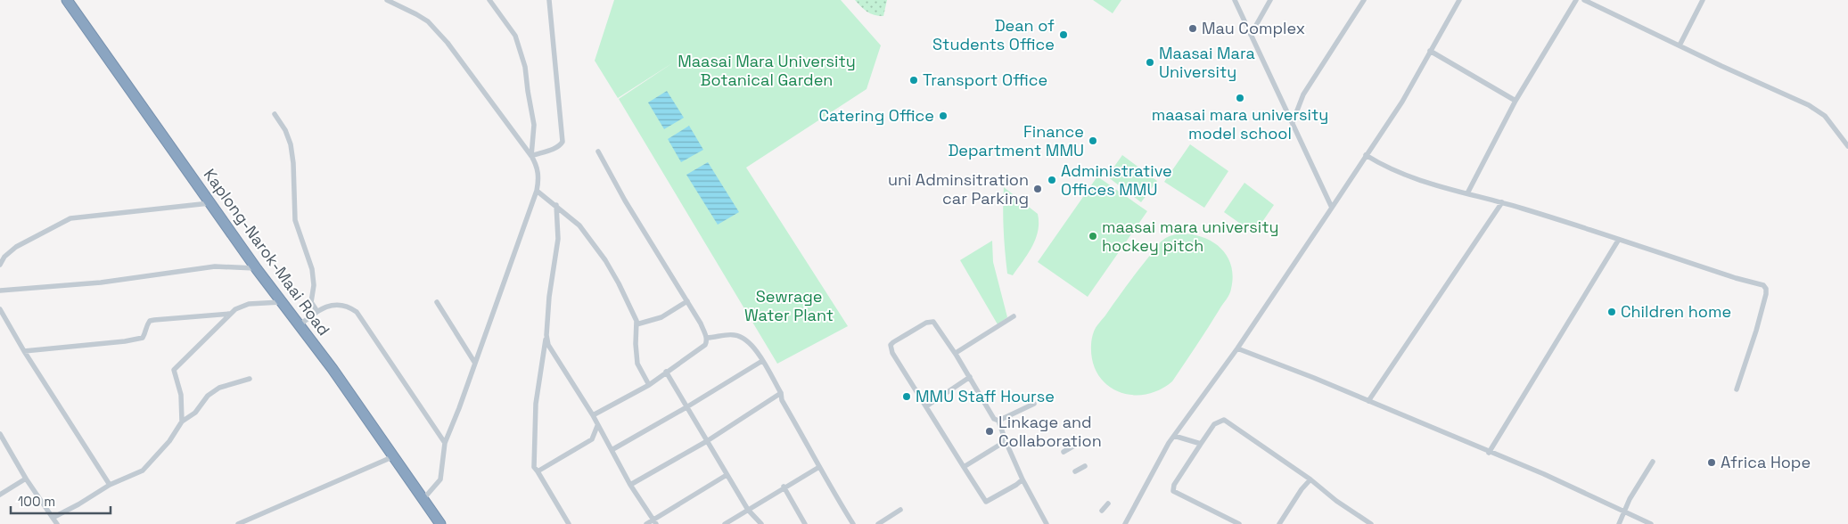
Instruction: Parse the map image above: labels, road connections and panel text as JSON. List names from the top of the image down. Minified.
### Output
{"streets":{"highway":["Kaplong-Narok-Maai Road"]},"parks":["Maasai Mara University Botanical Garden","Sewrage Water Plant"],"places":["Mau Complex","Dean of Students Office","Maasai Mara University","Transport Office","maasai mara university model school","Catering Office","Finance Department MMU","Administrative Offices MMU","uni Adminsitration car Parking","maasai mara university hockey pitch","Children home","MMU Staff Hourse","Linkage and Collaboration","Africa Hope"],"scale_bar":"100 m"}
